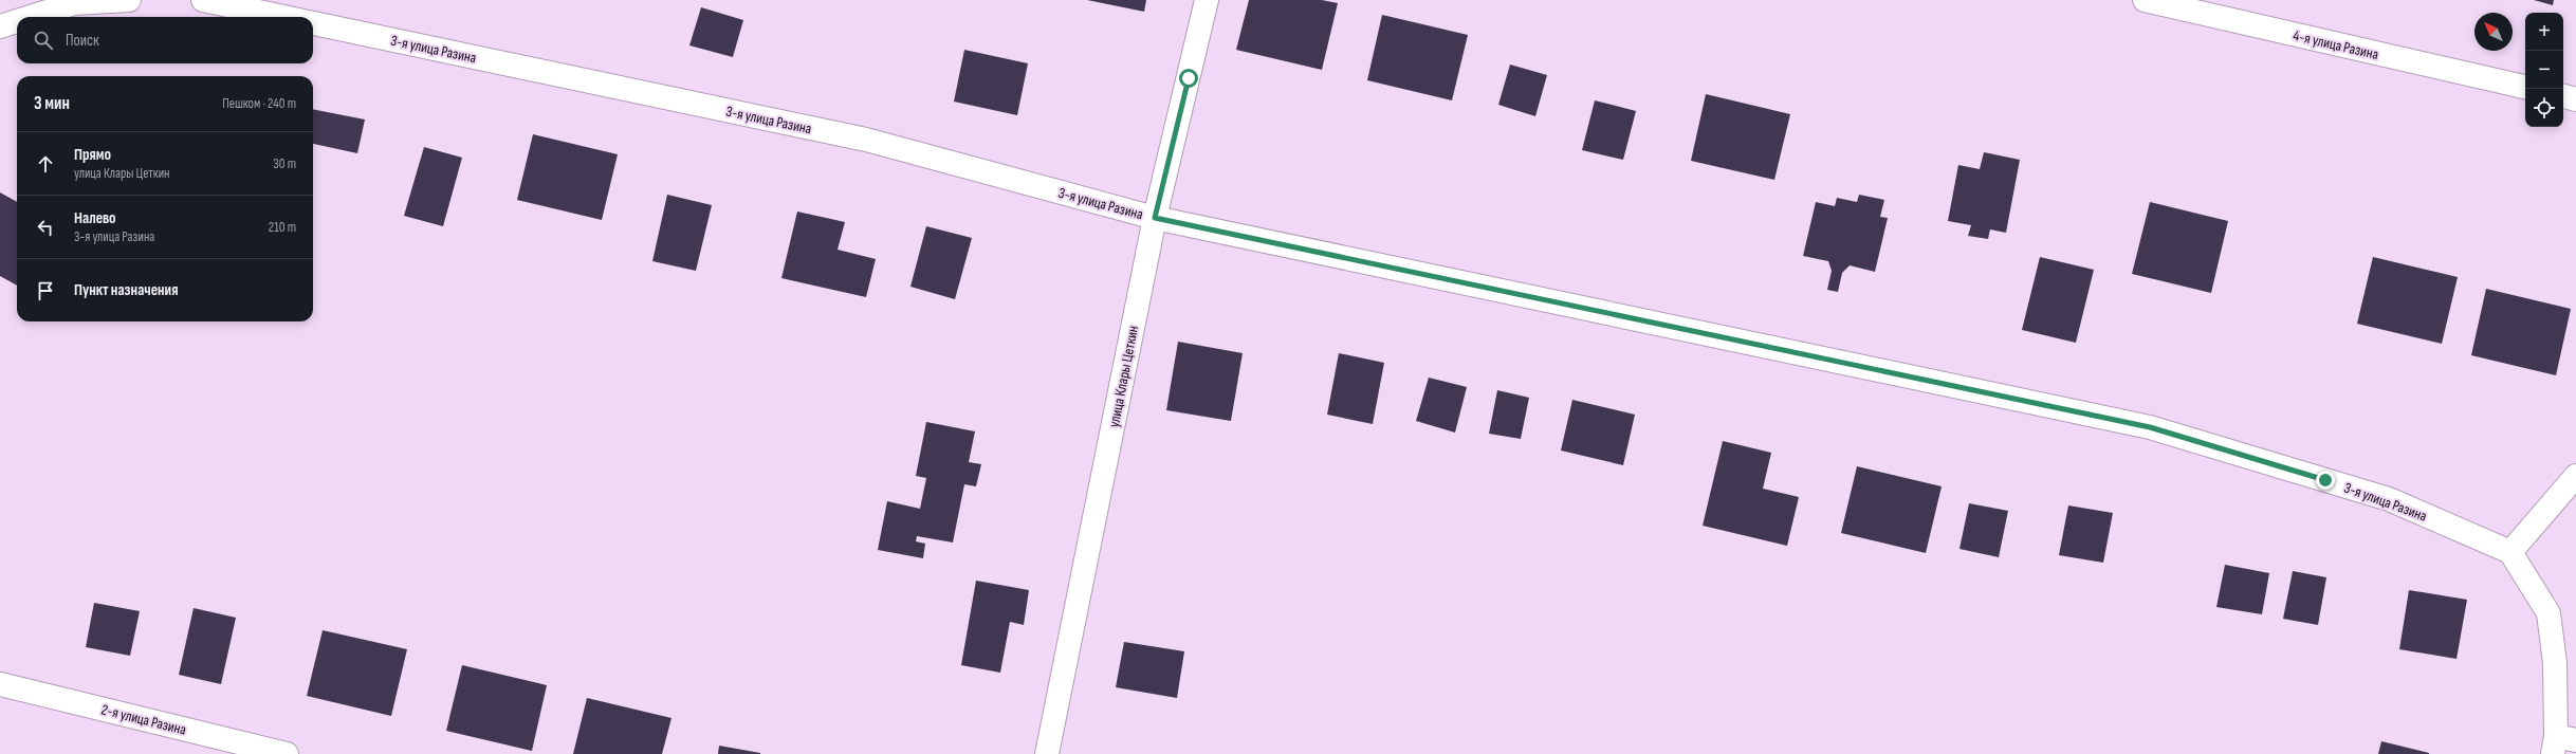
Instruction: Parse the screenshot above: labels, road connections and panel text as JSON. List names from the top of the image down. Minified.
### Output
{"streets":{"street":["4-я улица Разина","3-я улица Разина","улица Клары Цеткин","2-я улица Разина"]},"crossings":[["3-я улица Разина","улица Клары Цеткин"]],"north":"top left","page":{"map_buttons":["+","−"],"search":"Поиск","heading":["3 мин","Пешком · 240 m"],"list":[["Прямо","улица Клары Цеткин","30 m"],["Налево","3-я улица Разина","210 m"],"Пункт назначения"]}}
